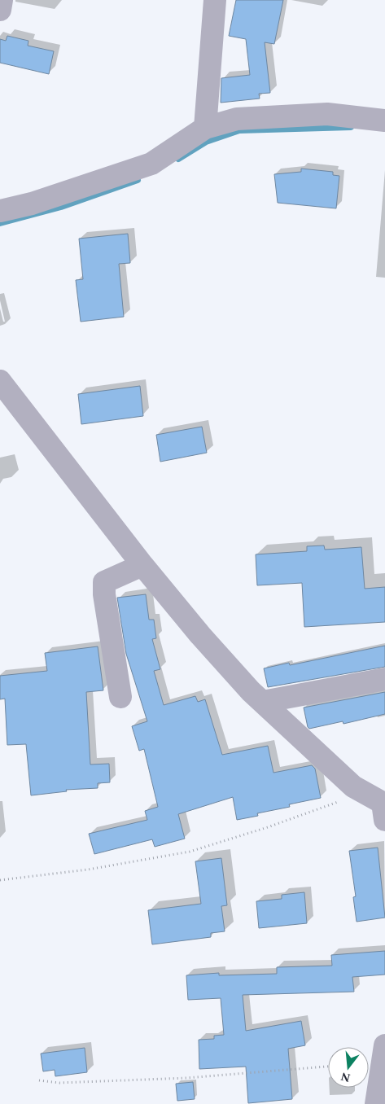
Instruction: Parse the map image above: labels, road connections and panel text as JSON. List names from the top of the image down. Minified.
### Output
{"north":"bottom"}
